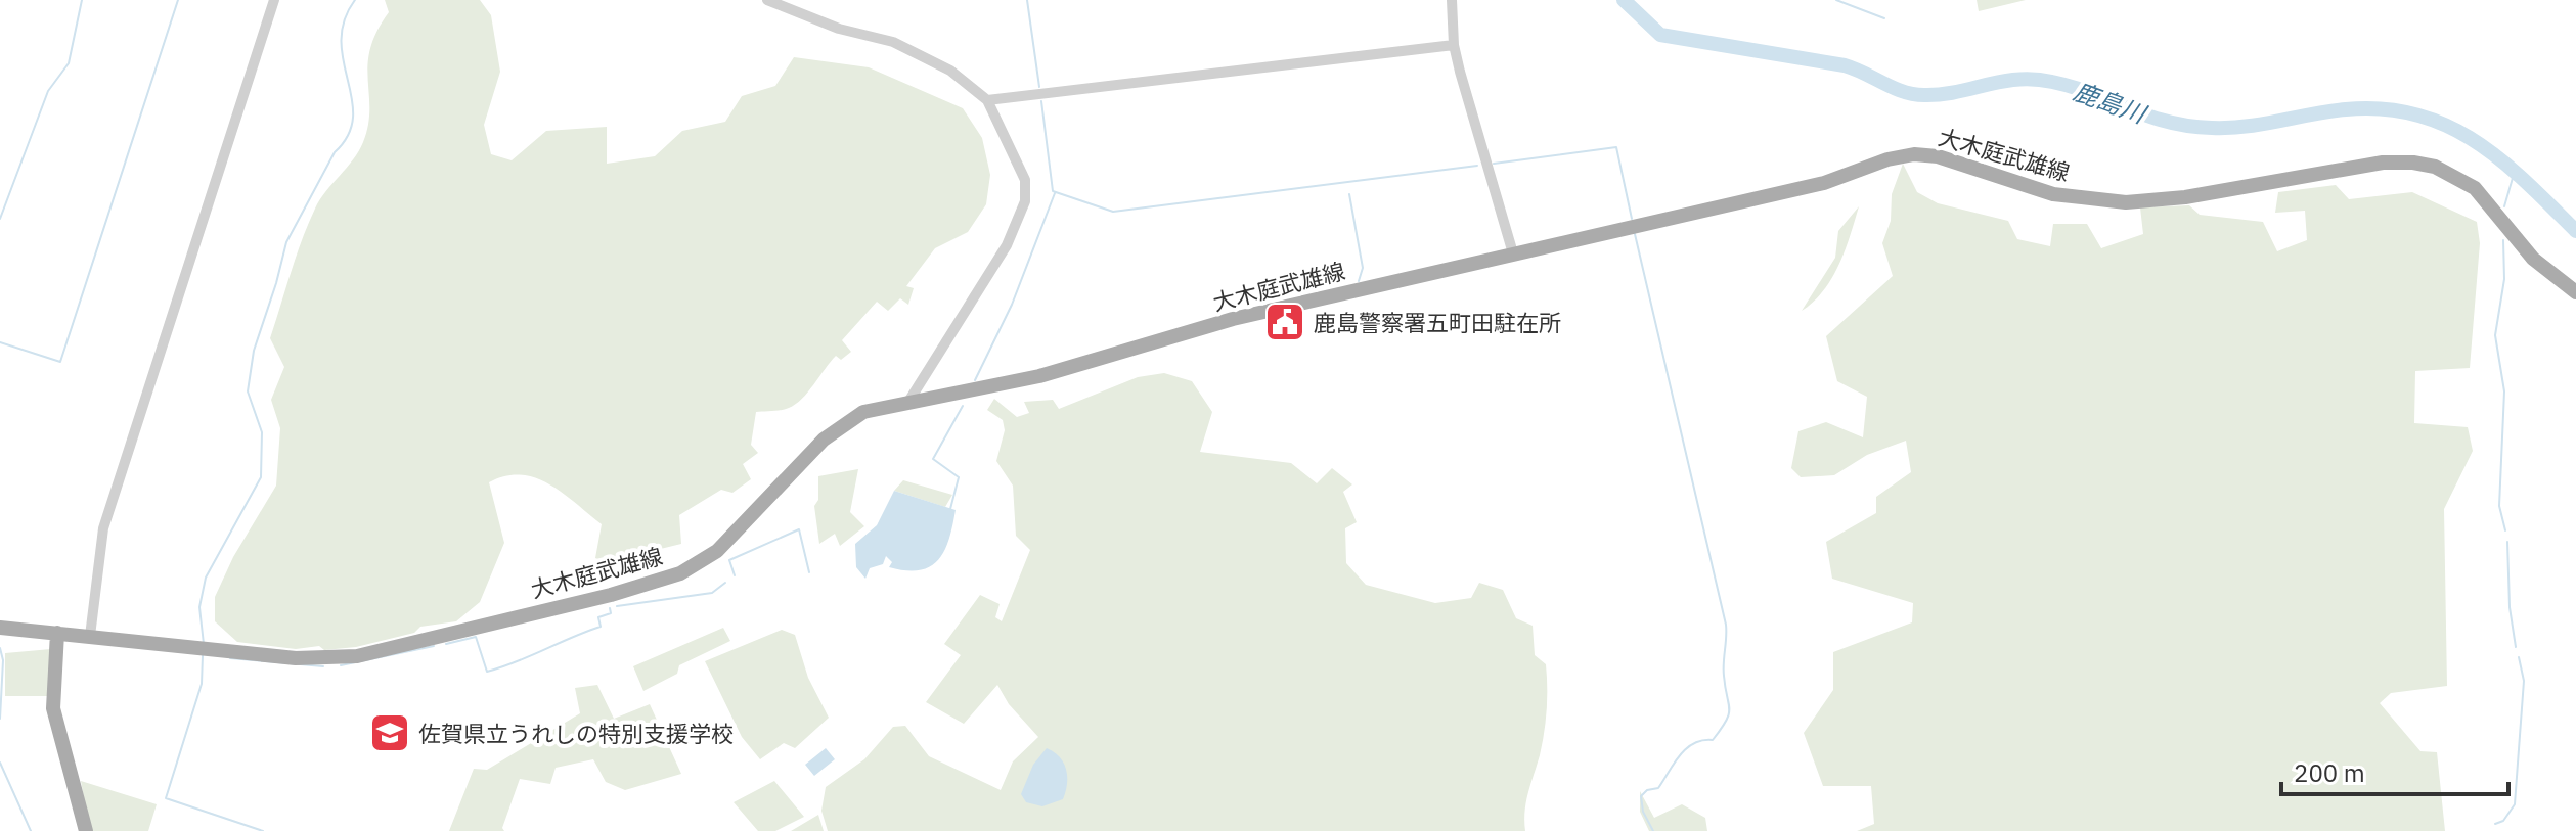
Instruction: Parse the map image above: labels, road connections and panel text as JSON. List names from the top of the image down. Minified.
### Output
{"streets":{"main road":["大木庭武雄線"]},"water":["鹿島川"],"places":{"public building":["鹿島警察署五町田駐在所"],"school or university":["佐賀県立うれしの特別支援学校"]},"scale_bar":"200 m"}
